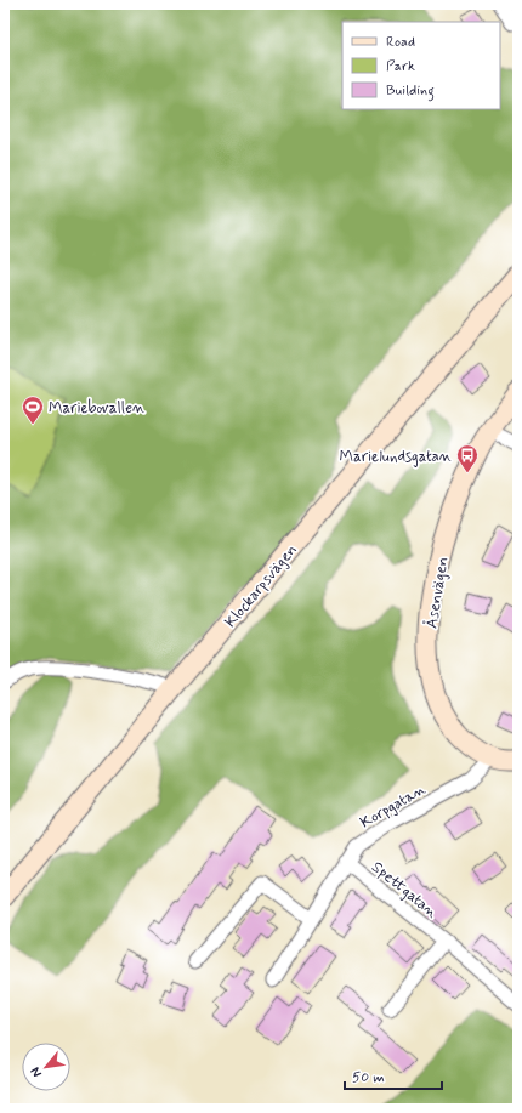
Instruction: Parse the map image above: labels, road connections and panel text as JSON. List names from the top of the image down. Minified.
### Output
{"streets":{"street":["Klockarpsvägen","Åsenvägen","Korpgatan","Spettgatan"]},"crossings":[["Åsenvägen","Korpgatan"],["Korpgatan","Spettgatan"]],"places":{"sports":["Mariebovallen"],"bus stop":["Marielundsgatan"]},"legend":["Road","Park","Building"],"scale_bar":"50 m","north":"bottom left"}
